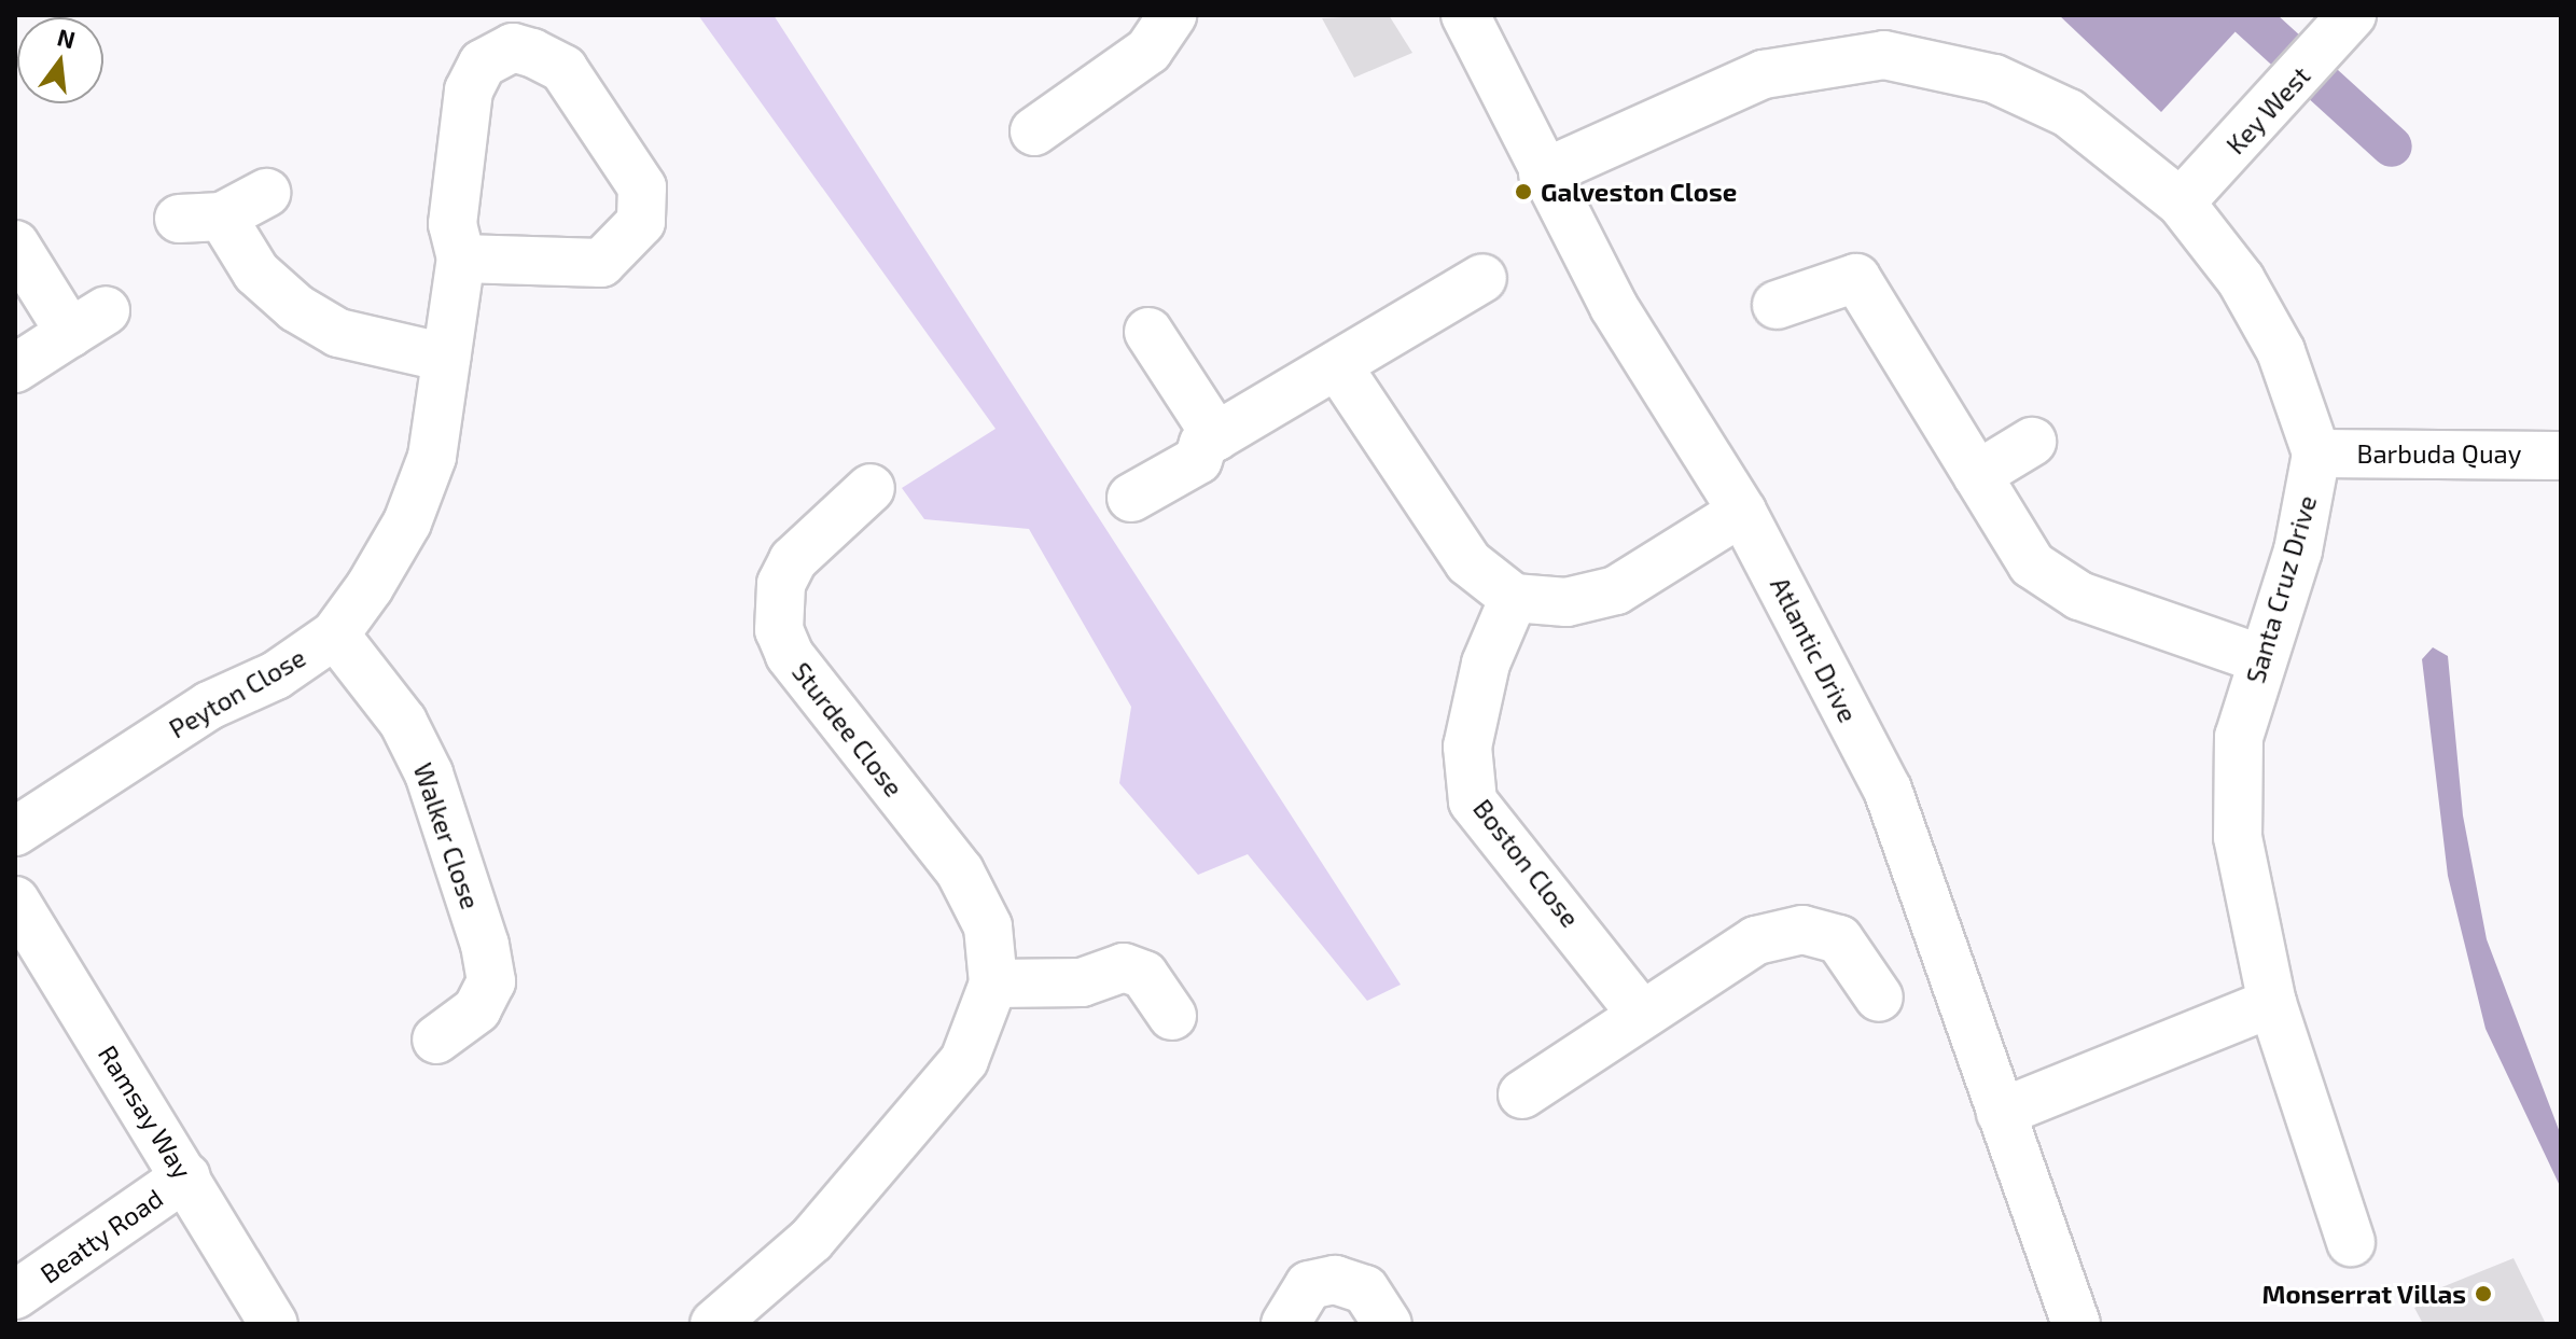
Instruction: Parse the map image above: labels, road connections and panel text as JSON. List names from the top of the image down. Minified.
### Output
{"streets":{"street":["Key West","Barbuda Quay","Santa Cruz Drive","Atlantic Drive","Peyton Close","Sturdee Close","Walker Close","Boston Close","Ramsay Way","Beatty Road"]},"crossings":[["Key West","Santa Cruz Drive"],["Barbuda Quay","Santa Cruz Drive"],["Santa Cruz Drive","Atlantic Drive"],["Peyton Close","Walker Close"],["Ramsay Way","Beatty Road"]],"places":["Galveston Close","Monserrat Villas"],"north":"top"}
